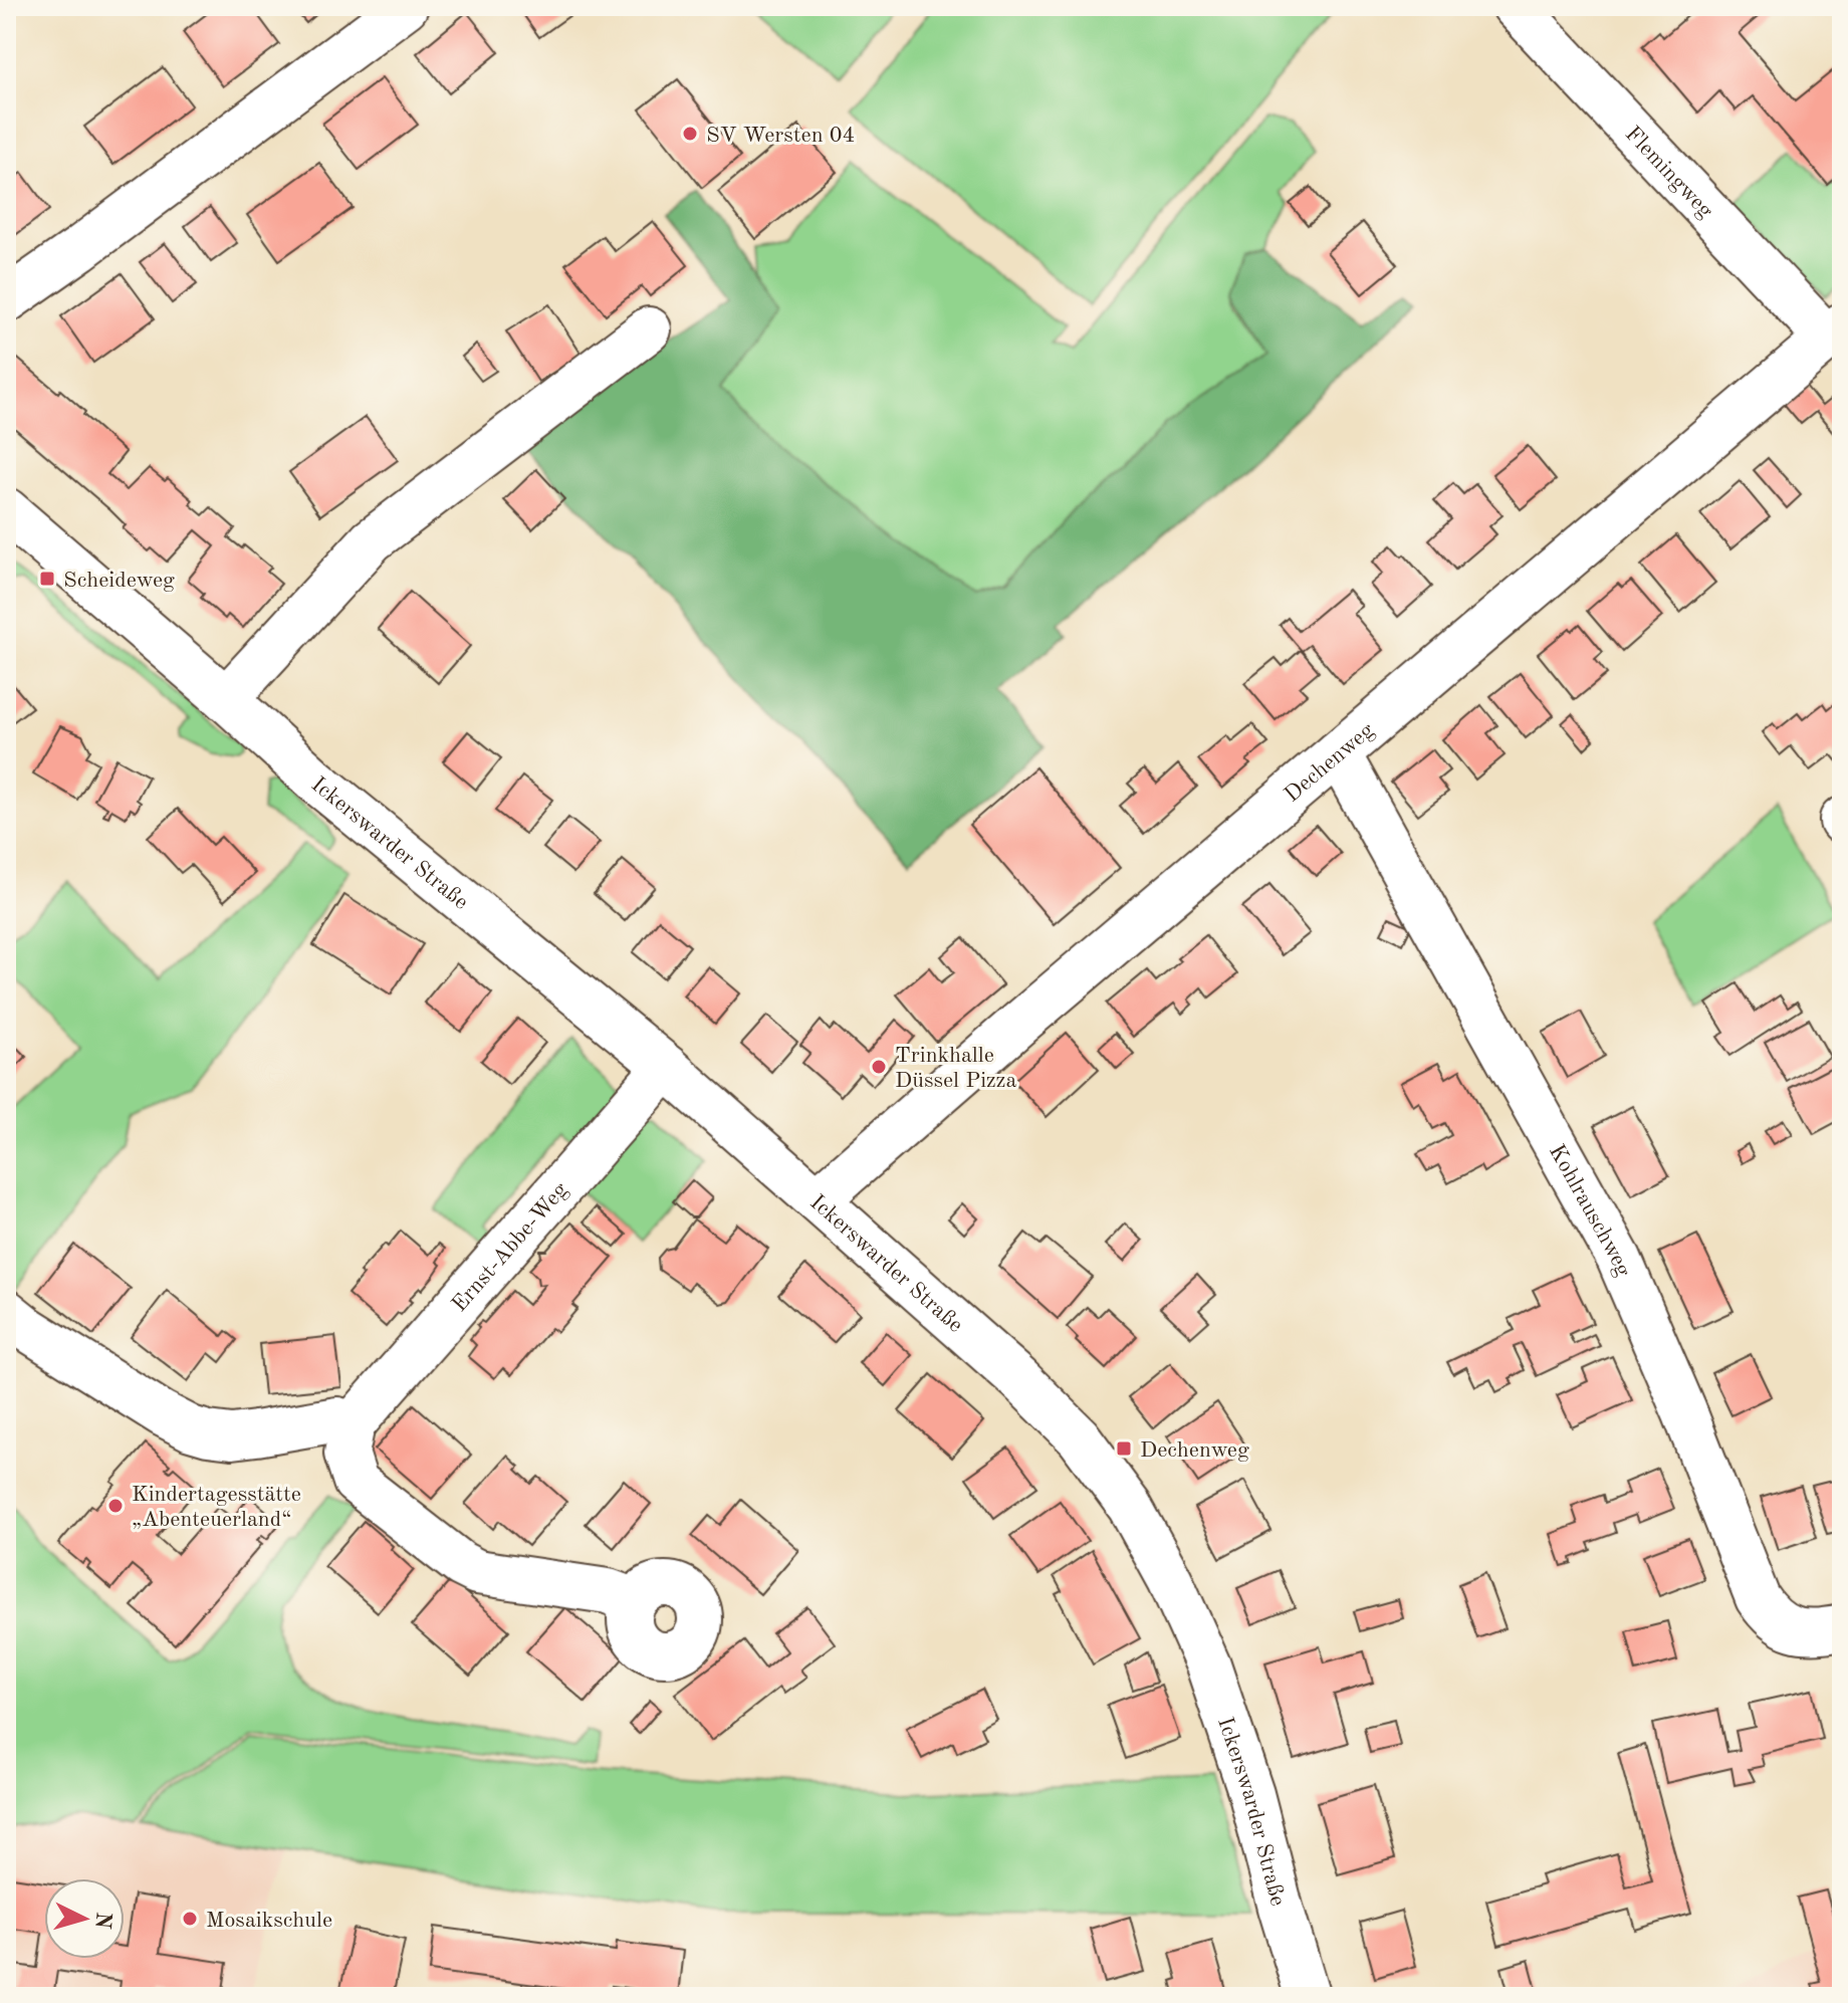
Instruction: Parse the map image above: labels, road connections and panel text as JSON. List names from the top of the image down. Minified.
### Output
{"streets":{"street":["Flemingweg","Dechenweg","Ickerswarder Straße","Kohlrauschweg","Ernst-Abbe-Weg"]},"crossings":[["Flemingweg","Dechenweg"],["Dechenweg","Ickerswarder Straße"],["Dechenweg","Kohlrauschweg"],["Ickerswarder Straße","Ernst-Abbe-Weg"]],"places":{"other":["SV Wersten 04","Trinkhalle Düssel Pizza","Kindertagesstätte „Abenteuerland“","Mosaikschule"],"transit":["Scheideweg","Dechenweg"]},"north":"right"}
